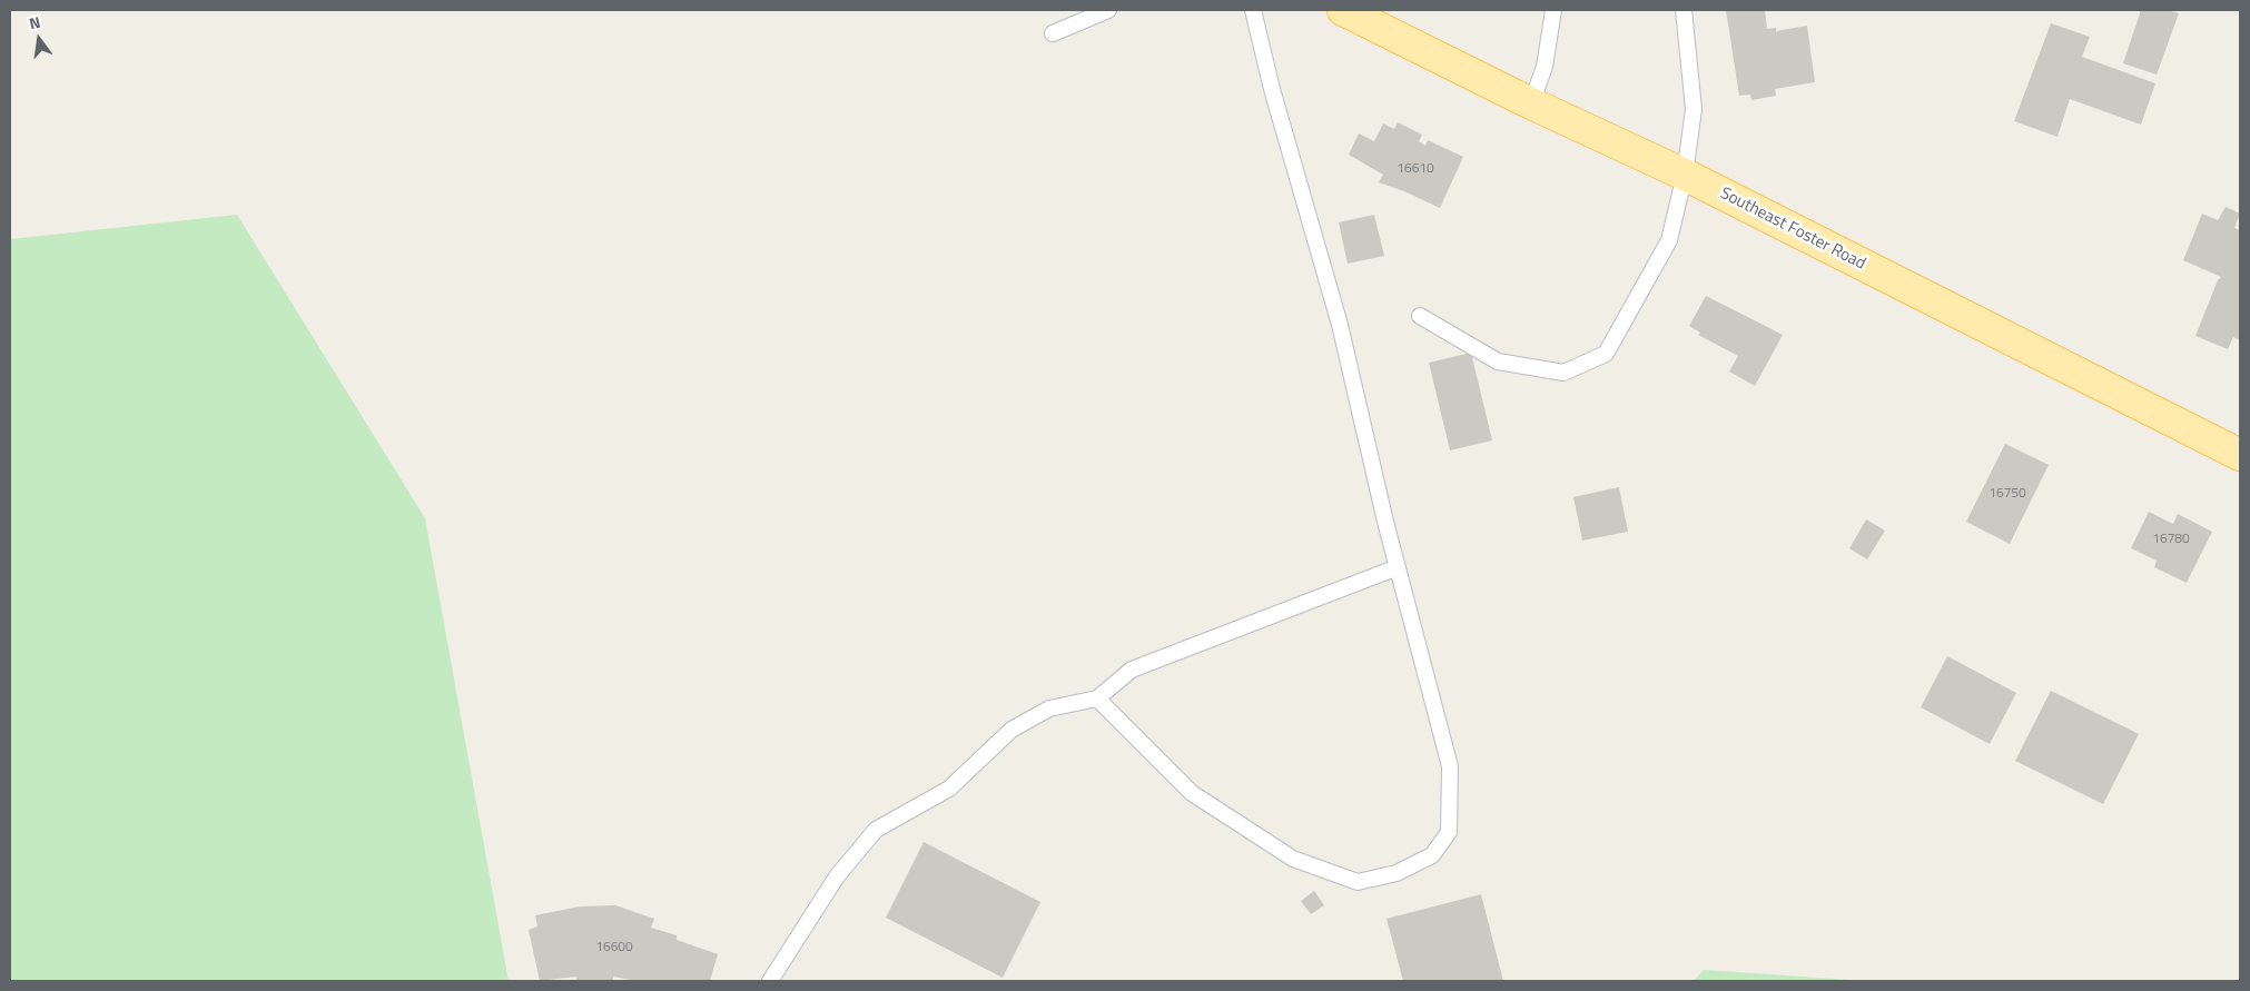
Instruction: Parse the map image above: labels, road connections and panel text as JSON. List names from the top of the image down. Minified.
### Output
{"streets":{"main road":["Southeast Foster Road"]},"house_numbers":["16610","16750","16780","16600"],"north":"top"}
